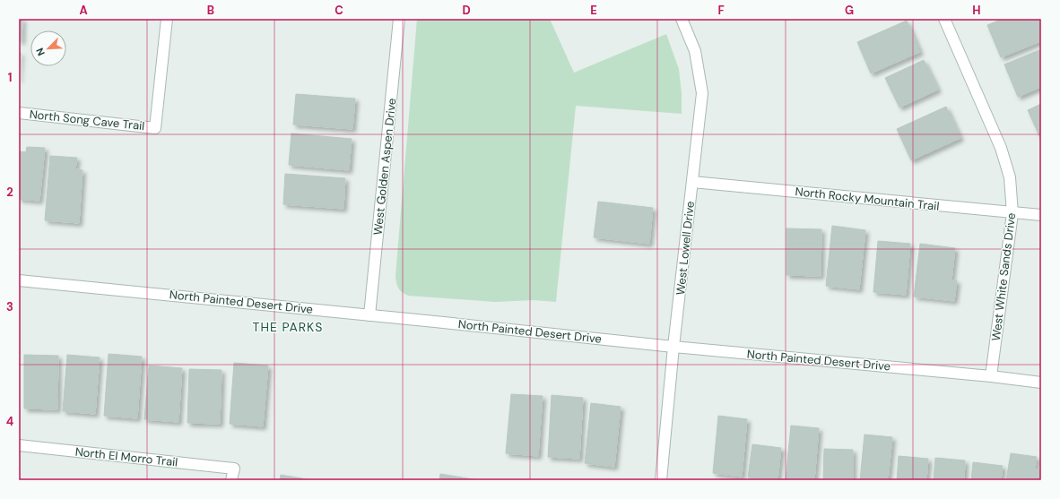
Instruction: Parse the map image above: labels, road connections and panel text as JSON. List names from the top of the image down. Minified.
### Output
{"streets":{"street":["North Song Cave Trail","West Golden Aspen Drive","North Rocky Mountain Trail","West Lowell Drive","West White Sands Drive","North Painted Desert Drive","North El Morro Trail"]},"crossings":[["West Golden Aspen Drive","North Painted Desert Drive"],["North Rocky Mountain Trail","West Lowell Drive"],["North Rocky Mountain Trail","West White Sands Drive"],["West Lowell Drive","North Painted Desert Drive"],["West White Sands Drive","North Painted Desert Drive"]],"districts":["THE PARKS"],"north":"bottom left","grid":{"columns":["A","B","C","D","E","F","G","H"],"rows":["1","2","3","4"]}}
